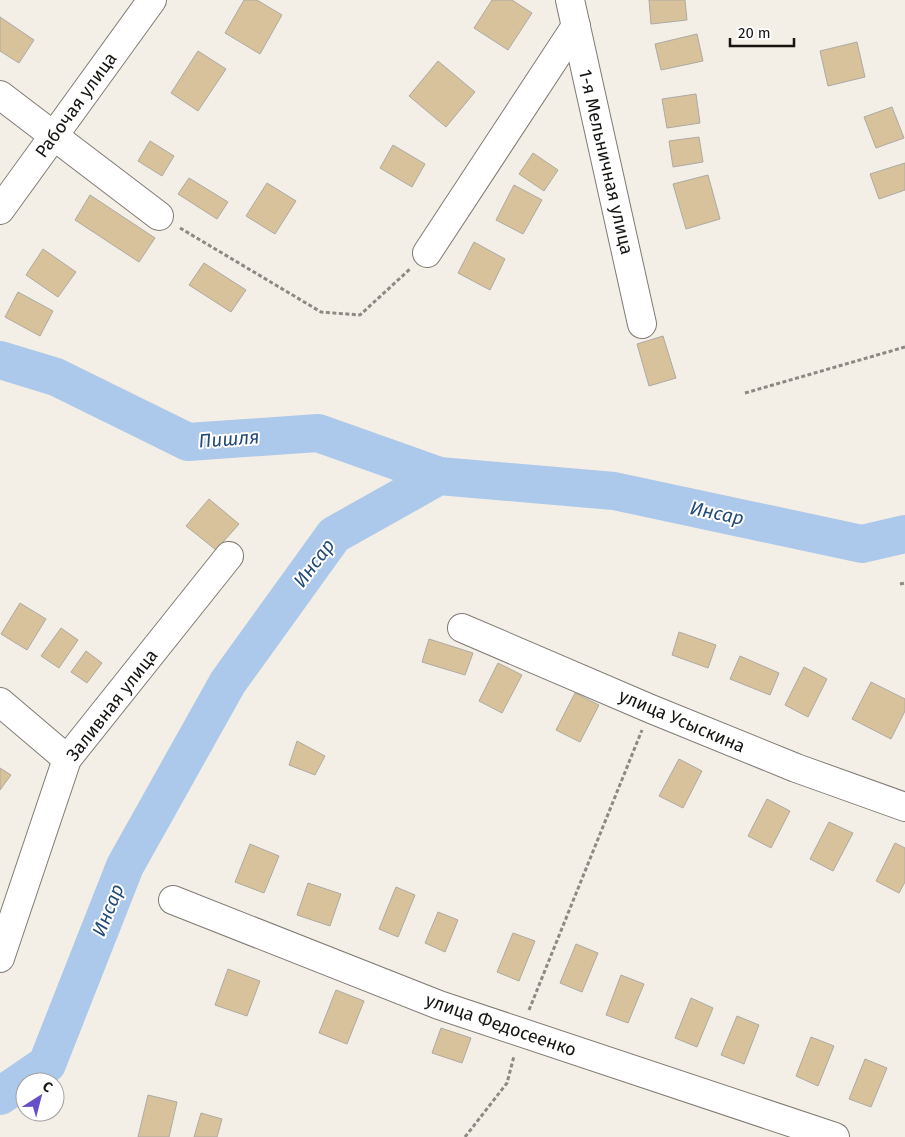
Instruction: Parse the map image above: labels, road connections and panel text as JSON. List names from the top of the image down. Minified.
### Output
{"streets":{"street":["Рабочая улица","1-я Мельничная улица","Заливная улица","улица Усыскина","улица Федосеенко"]},"water":["Пишля","Инсар"],"scale_bar":"20 m","north":"top right"}
